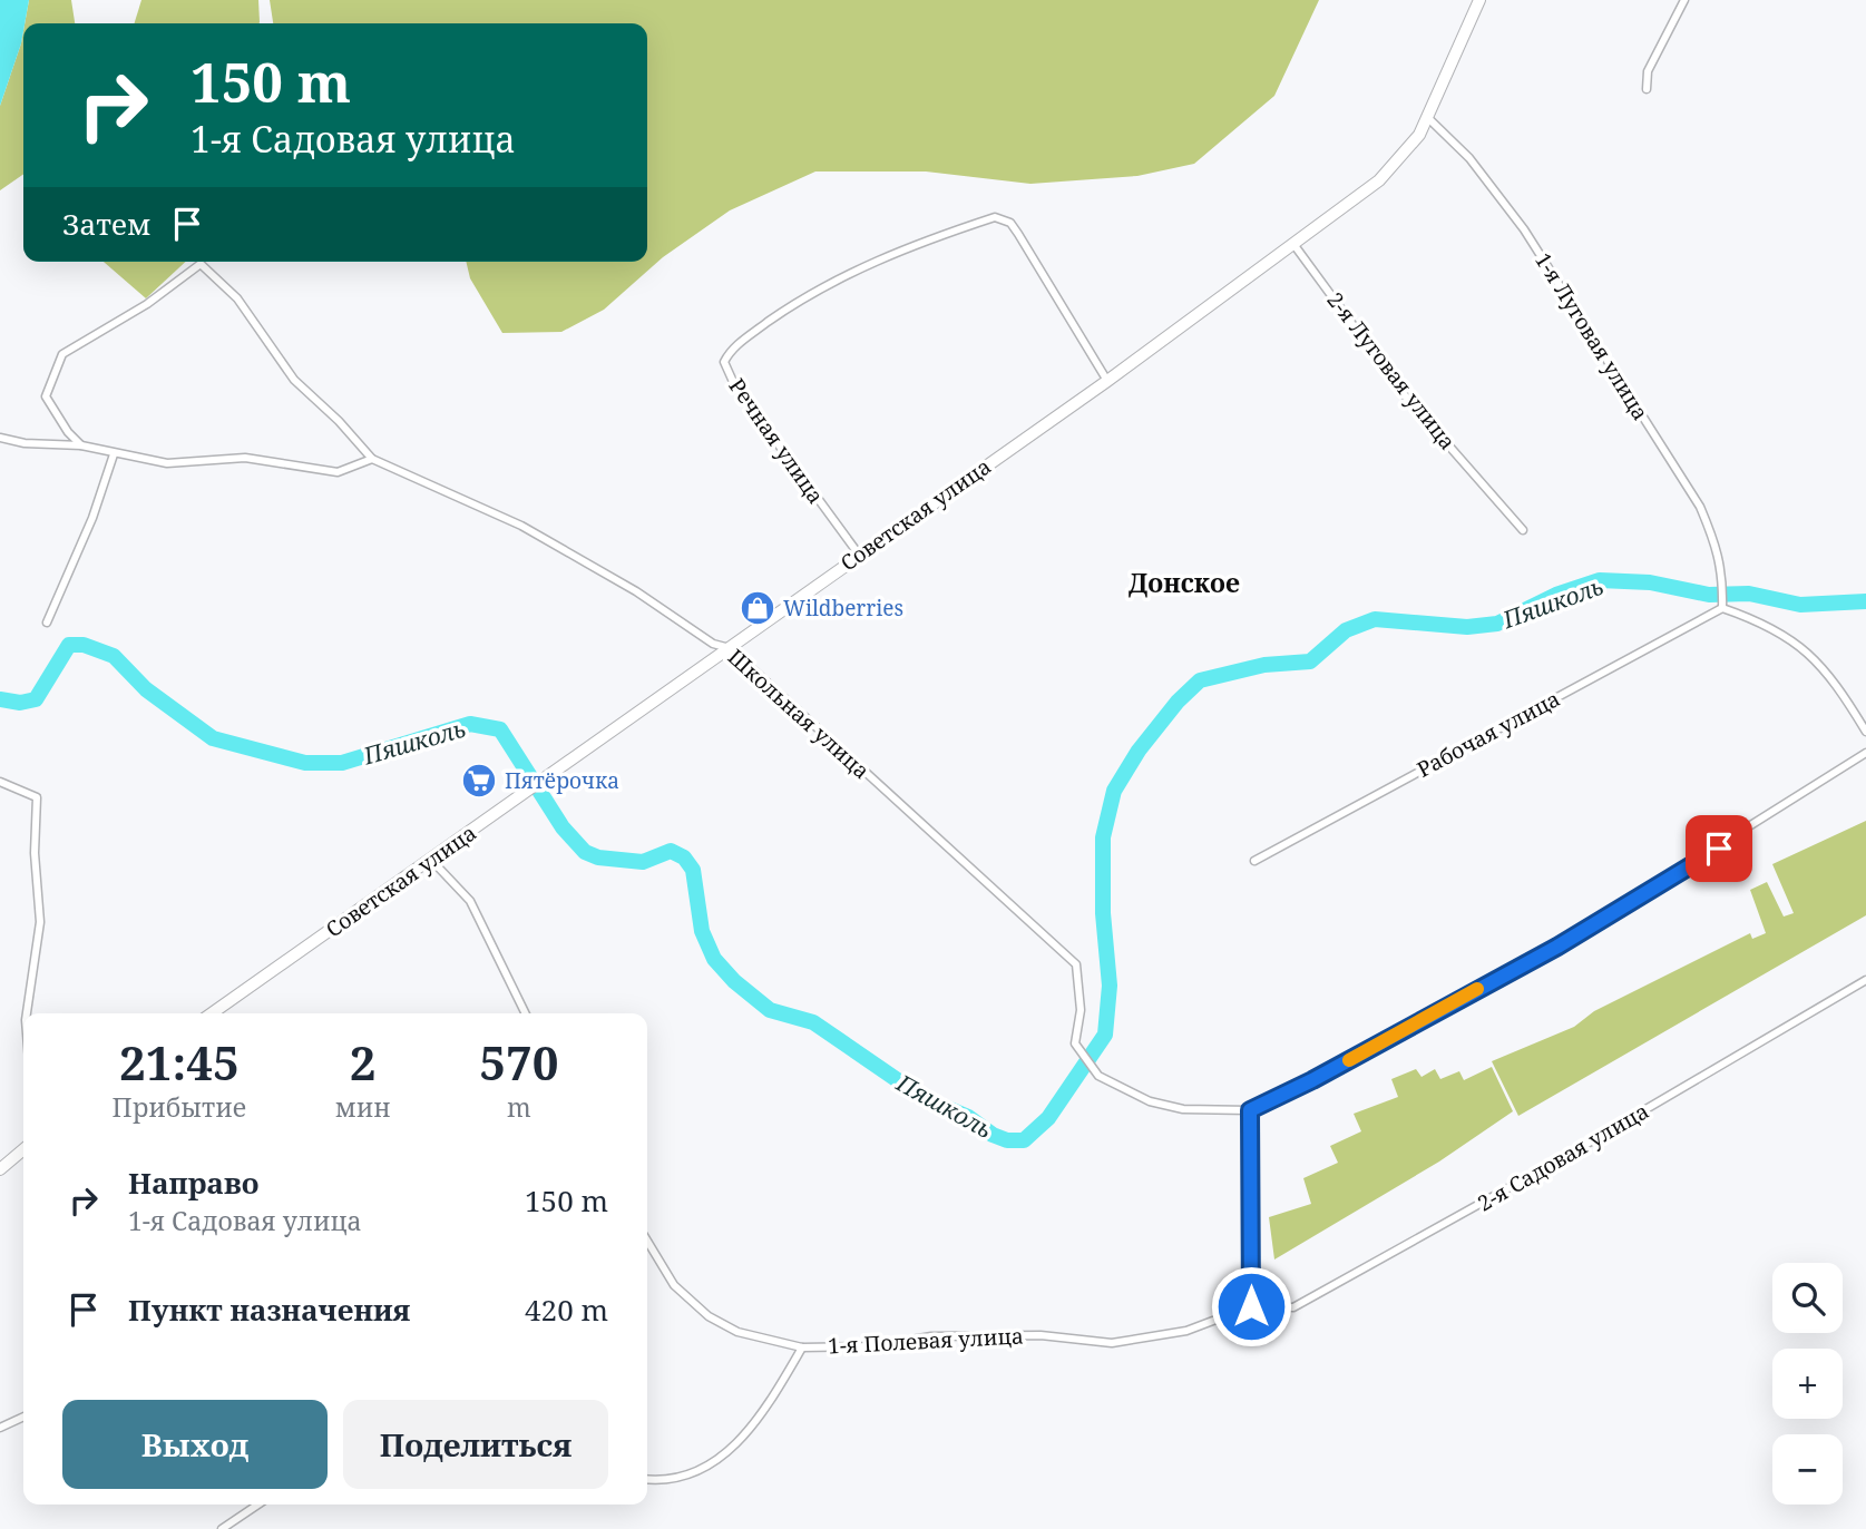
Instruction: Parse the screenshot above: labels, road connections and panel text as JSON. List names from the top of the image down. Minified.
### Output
{"streets":{"main road":["Советская улица"],"street":["1-я Луговая улица","2-я Луговая улица","Речная улица","Школьная улица","Рабочая улица","2-я Садовая улица","1-я Полевая улица"]},"crossings":[["1-я Луговая улица","Советская улица"],["1-я Луговая улица","Рабочая улица"],["2-я Луговая улица","Советская улица"],["Речная улица","Советская улица"],["Советская улица","Школьная улица"],["2-я Садовая улица","1-я Полевая улица"]],"districts":["Донское"],"water":["Пяшколь"],"places":{"shop":["Wildberries"],"supermarket":["Пятёрочка"]},"page":{"turn":["150 m","1-я Садовая улица"],"then":"Затем","eta":["21:45","Прибытие","2","мин","570","m"],"list":[{"name":"Направо","note":"1-я Садовая улица","value":"150 m"},{"name":"Пункт назначения","value":"420 m"}],"map_buttons":["+","−"],"buttons":["Выход","Поделиться"]}}
